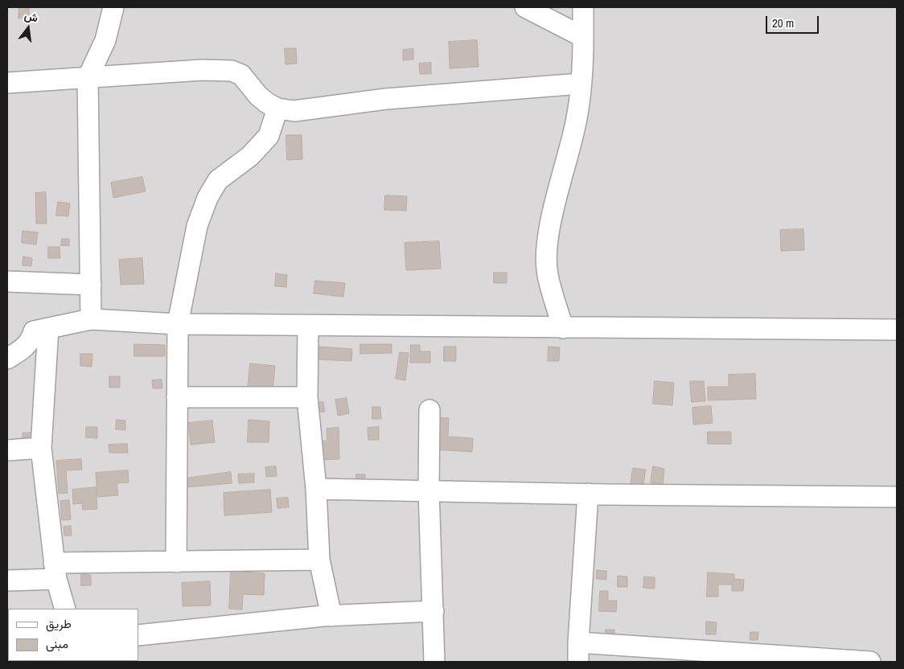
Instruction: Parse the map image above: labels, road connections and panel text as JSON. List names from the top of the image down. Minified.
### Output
{"legend":["طريق","مبنى"],"scale_bar":"20 m","north":"top"}
